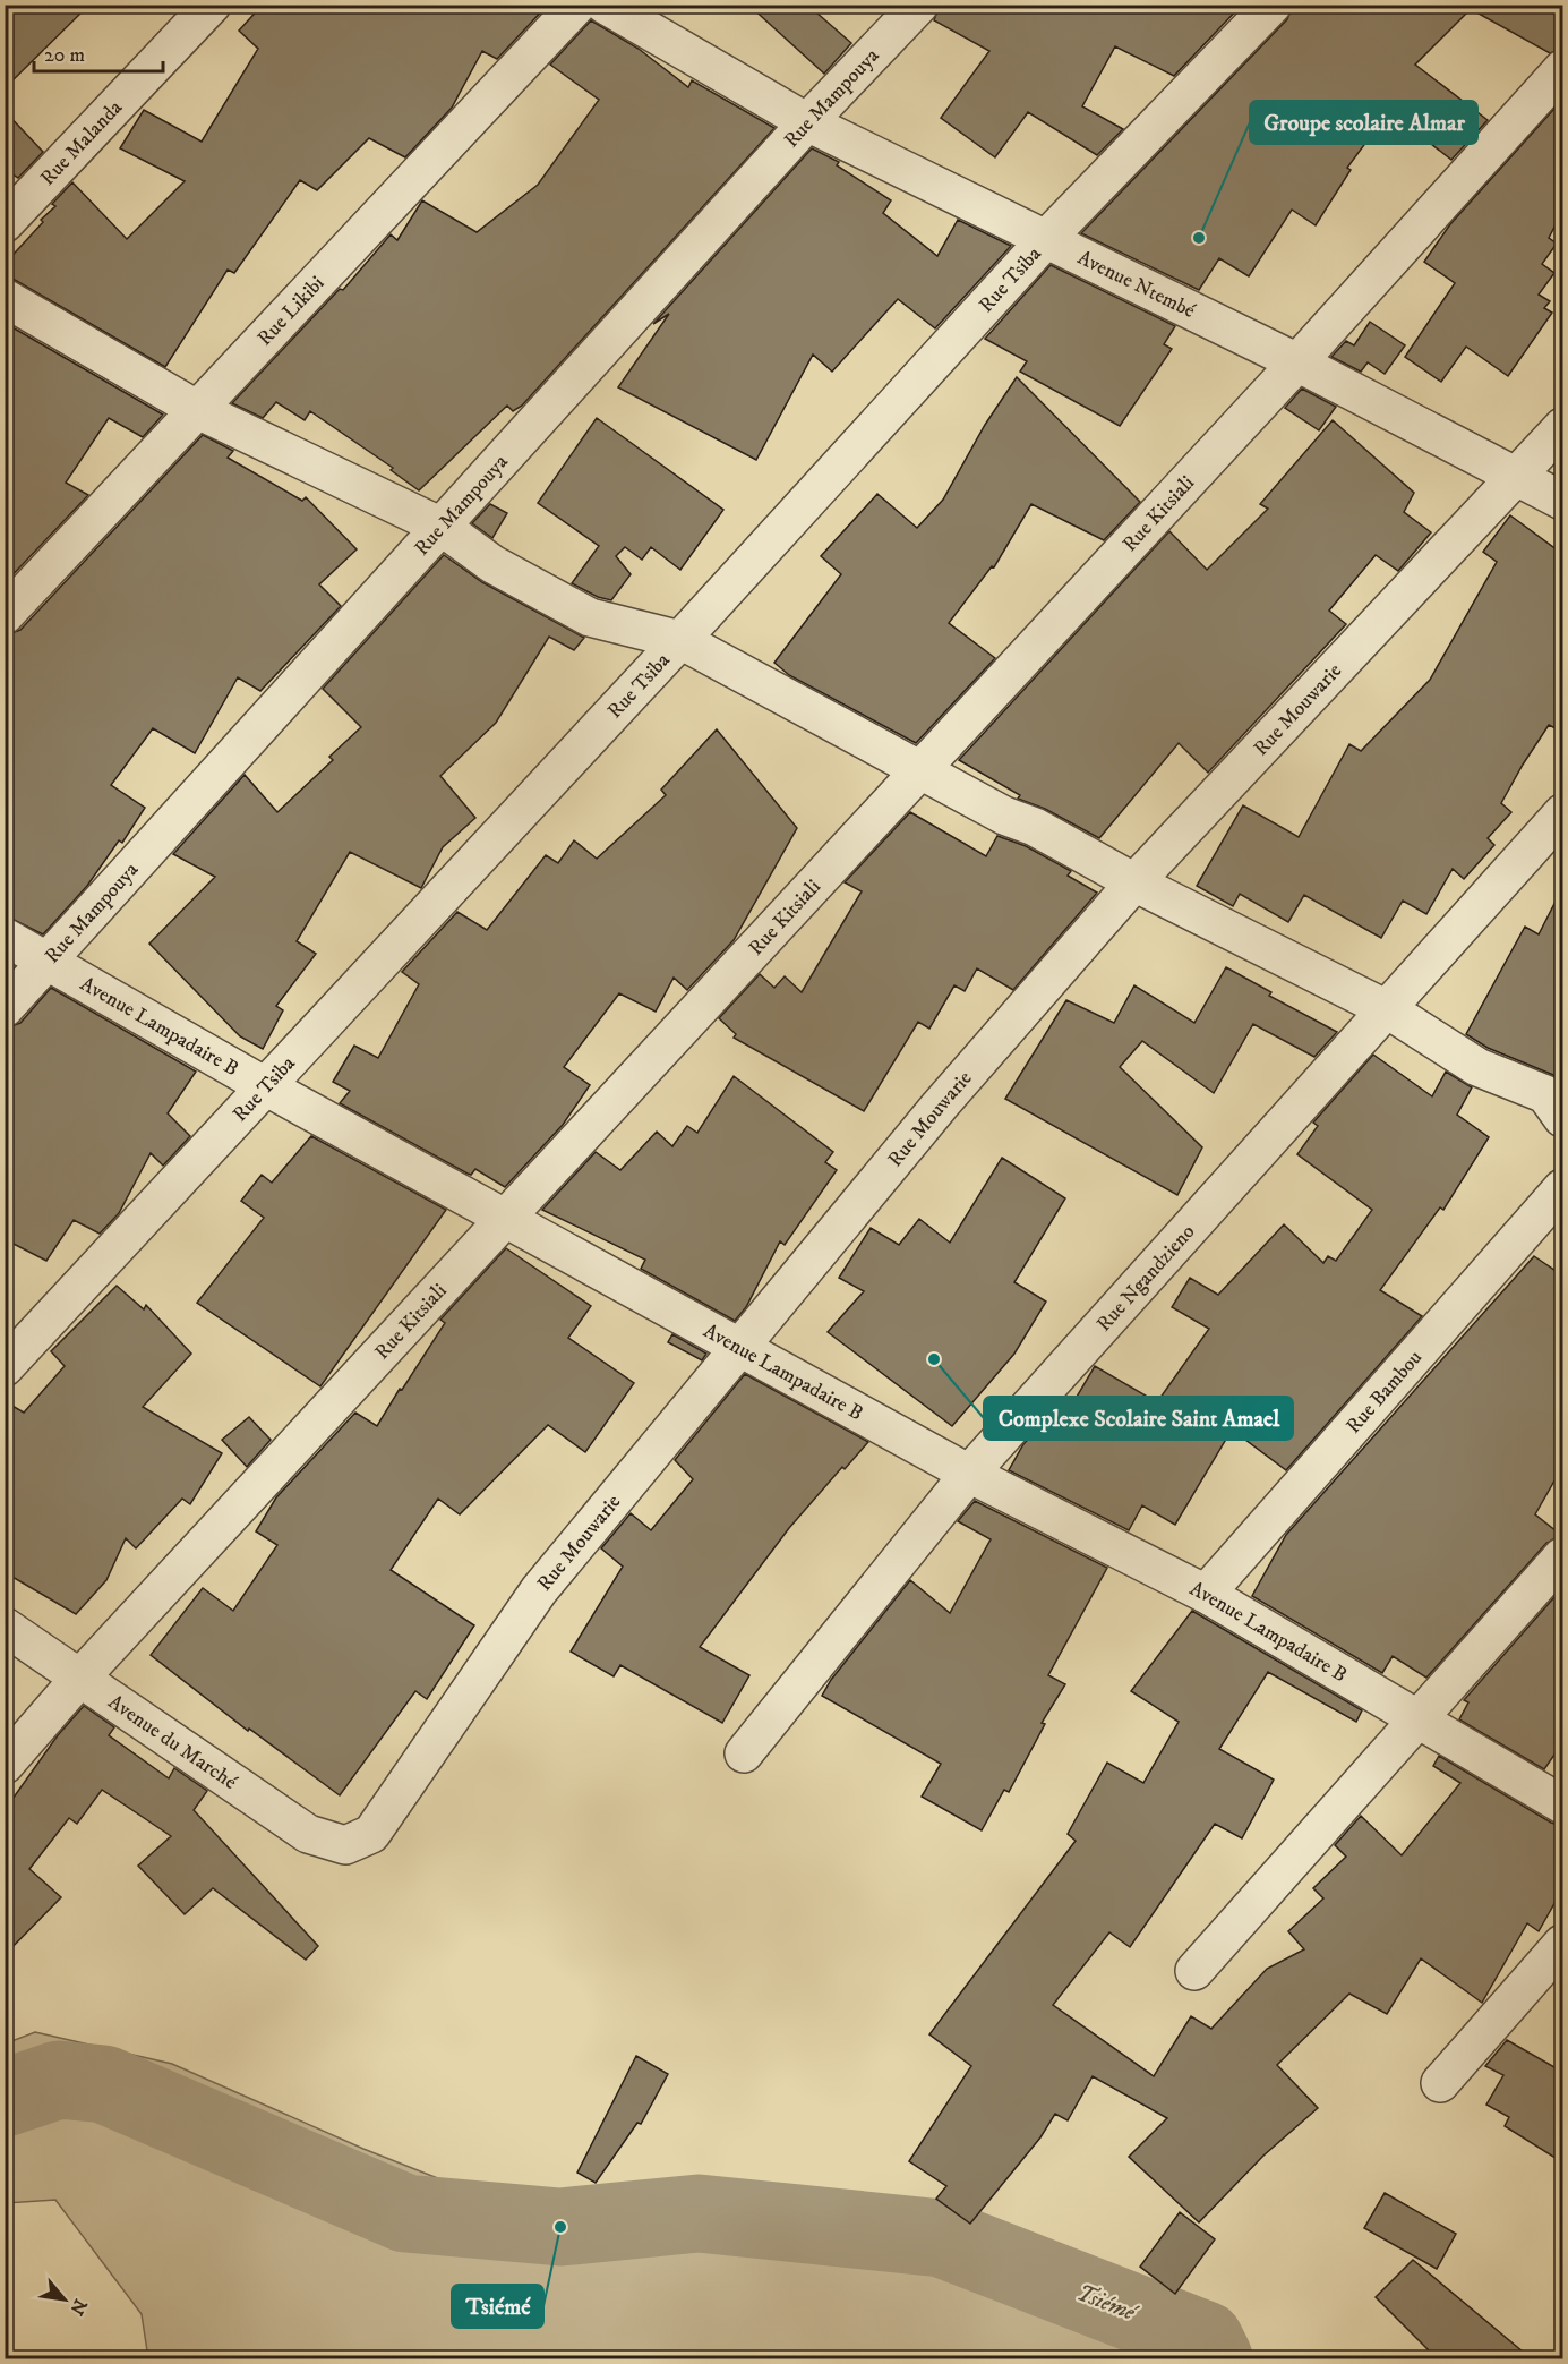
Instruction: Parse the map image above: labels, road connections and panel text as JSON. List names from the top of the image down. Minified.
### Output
{"streets":{"street":["Rue Mampouya","Rue Malanda","Rue Tsiba","Avenue Ntembé","Rue Likibi","Rue Kitsiali","Rue Mouwarie","Avenue Lampadaire B","Rue Ngandzieno","Rue Bambou","Avenue du Marché"]},"crossings":[["Rue Mampouya","Avenue Ntembé"],["Rue Mampouya","Avenue Lampadaire B"],["Rue Tsiba","Avenue Ntembé"],["Rue Tsiba","Avenue Lampadaire B"],["Avenue Ntembé","Rue Kitsiali"],["Avenue Ntembé","Rue Mouwarie"],["Rue Kitsiali","Avenue Lampadaire B"],["Rue Kitsiali","Avenue du Marché"],["Rue Mouwarie","Avenue Lampadaire B"],["Rue Mouwarie","Avenue du Marché"],["Avenue Lampadaire B","Rue Ngandzieno"],["Avenue Lampadaire B","Rue Bambou"]],"water":["Tsiémé"],"places":["Groupe scolaire Almar","Complexe Scolaire Saint Amael","Tsiémé"],"scale_bar":"20 m","north":"bottom right"}
